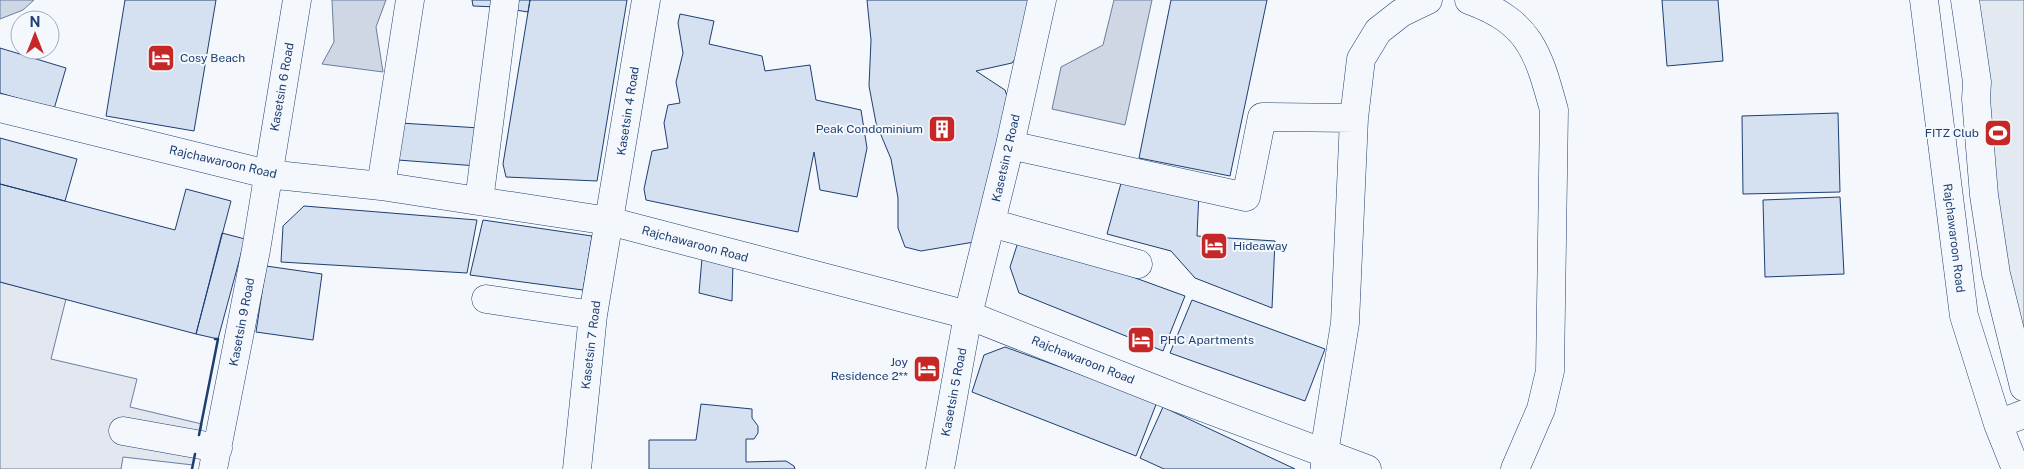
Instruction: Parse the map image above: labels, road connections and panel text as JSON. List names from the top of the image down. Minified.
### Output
{"streets":{"street":["Kasetsin 6 Road","Kasetsin 4 Road","Kasetsin 2 Road","Rajchawaroon Road","Kasetsin 9 Road","Kasetsin 7 Road","Kasetsin 5 Road"]},"crossings":[["Kasetsin 6 Road","Rajchawaroon Road"],["Kasetsin 6 Road","Kasetsin 9 Road"],["Kasetsin 4 Road","Rajchawaroon Road"],["Kasetsin 4 Road","Kasetsin 7 Road"],["Kasetsin 2 Road","Rajchawaroon Road"],["Kasetsin 2 Road","Kasetsin 5 Road"],["Rajchawaroon Road","Kasetsin 9 Road"],["Rajchawaroon Road","Kasetsin 7 Road"],["Rajchawaroon Road","Kasetsin 5 Road"]],"places":{"hotel":["Cosy Beach","Hideaway","PHC Apartments","Joy Residence 2**"],"building":["Peak Condominium"],"sports":["FITZ Club"]},"north":"top"}
